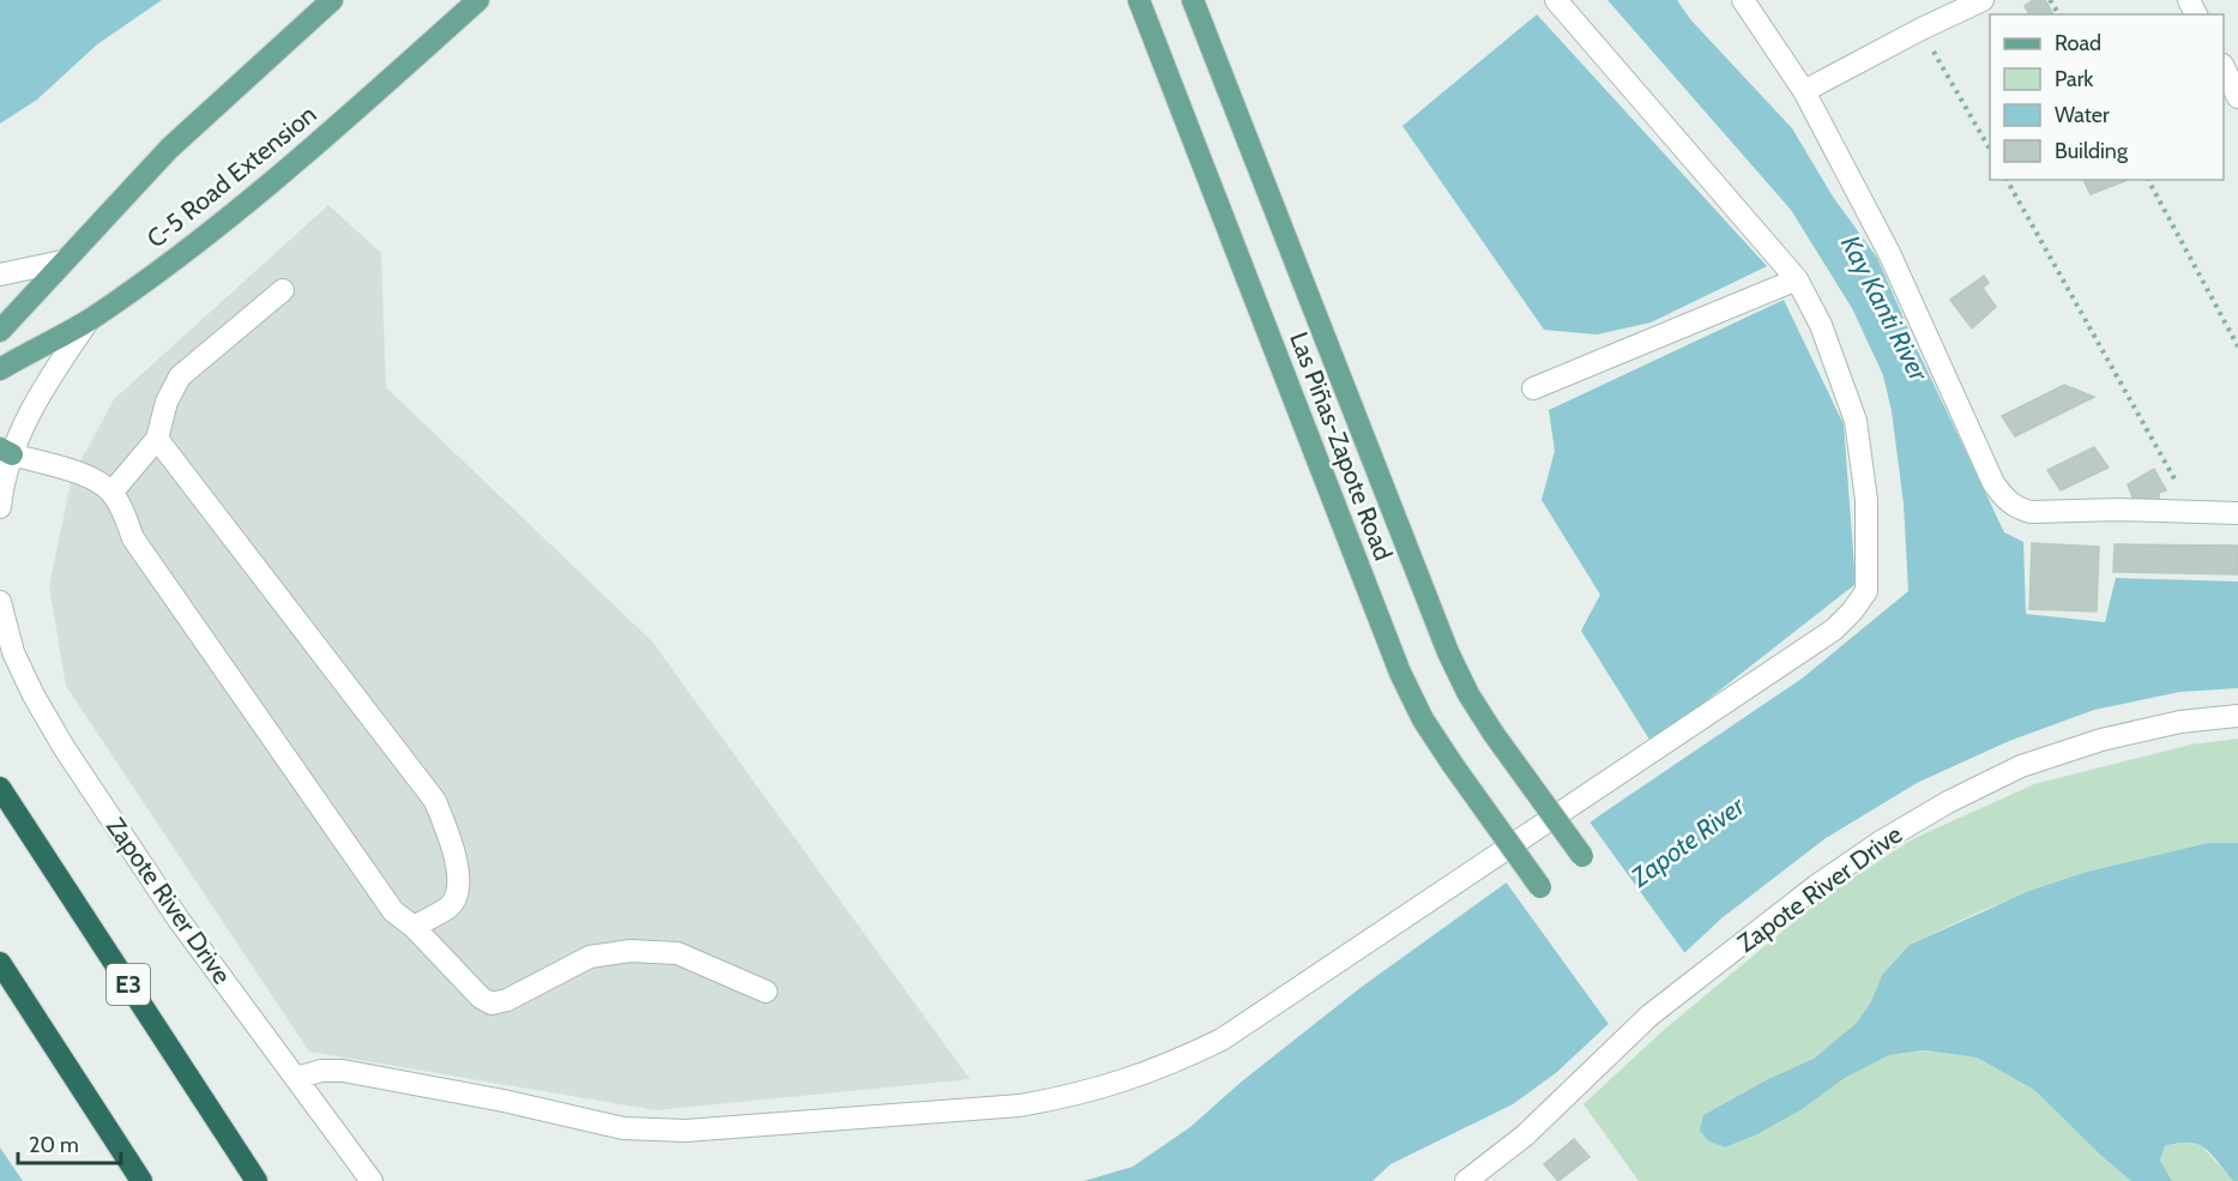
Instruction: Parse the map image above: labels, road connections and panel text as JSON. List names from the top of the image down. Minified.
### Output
{"streets":{"highway":["E3"],"main road":["C-5 Road Extension","Las Piñas-Zapote Road"],"street":["Zapote River Drive"]},"water":["Kay Kanti River","Zapote River"],"legend":["Road","Park","Water","Building"],"scale_bar":"20 m"}
